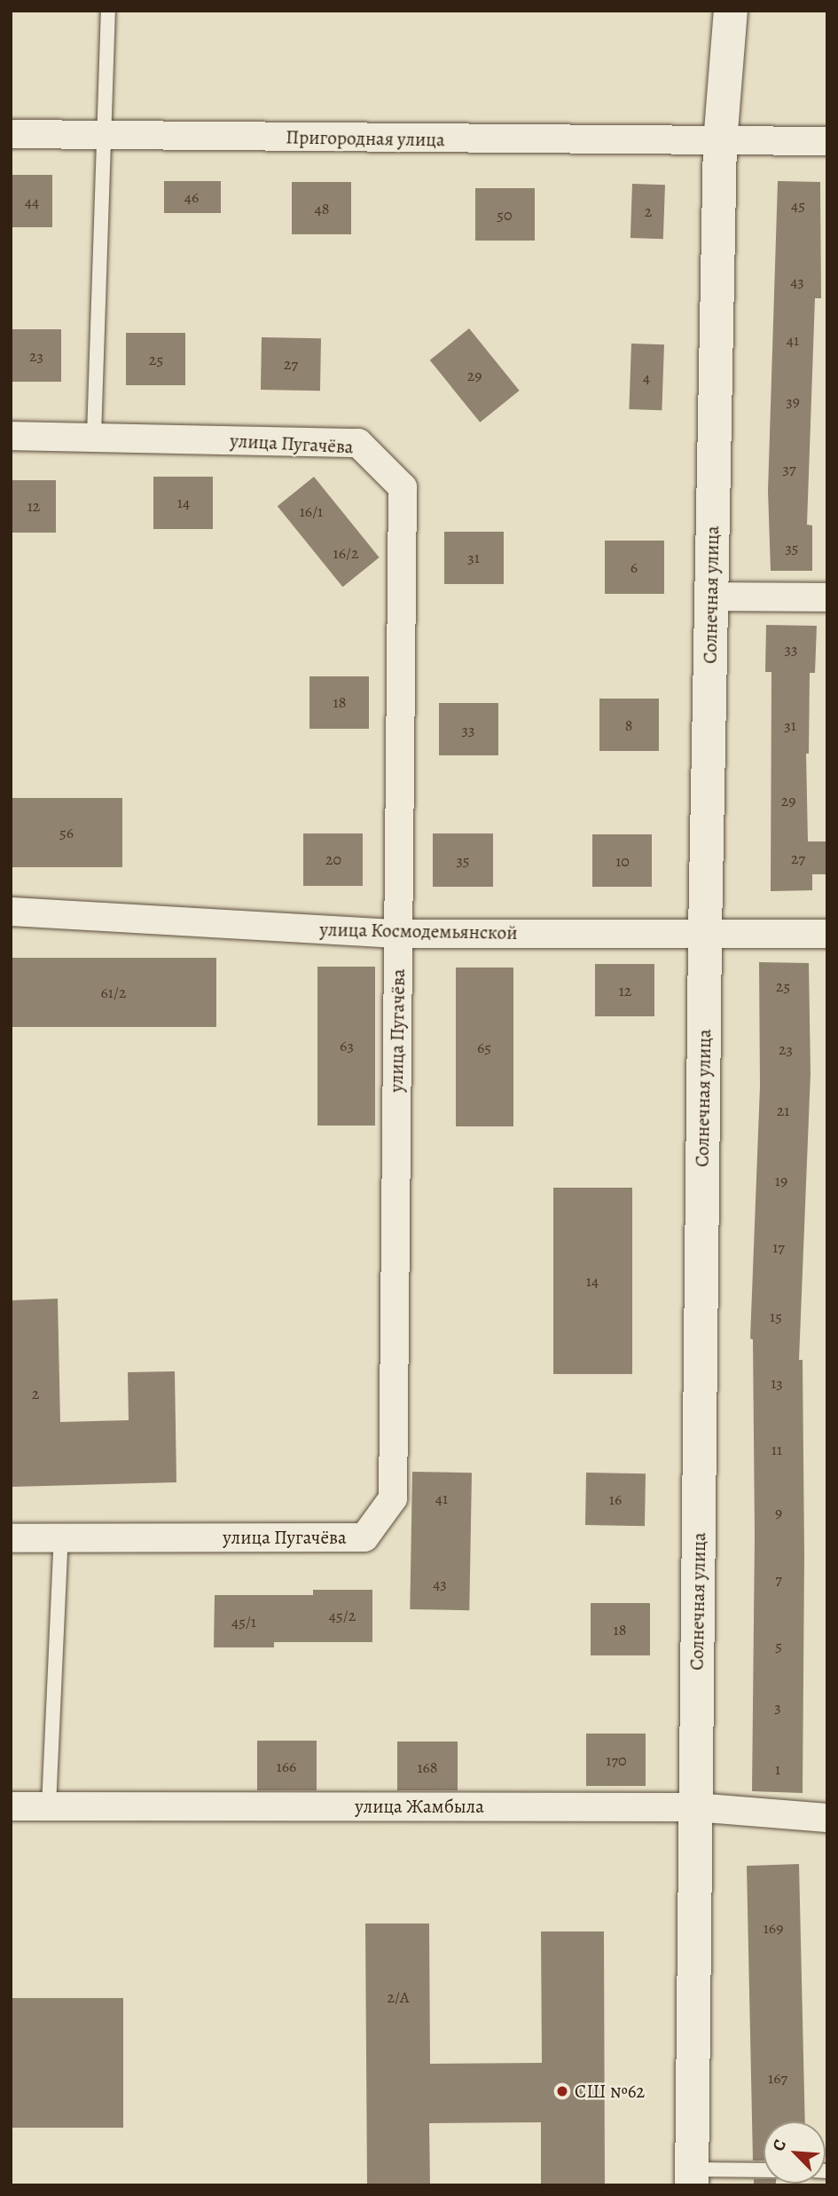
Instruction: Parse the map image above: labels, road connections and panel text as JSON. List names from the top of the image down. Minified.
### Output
{"streets":{"street":["Пригородная улица","улица Пугачёва","Солнечная улица","улица Космодемьянской","улица Жамбыла"]},"crossings":[["Пригородная улица","Солнечная улица"],["улица Пугачёва","улица Космодемьянской"],["Солнечная улица","улица Космодемьянской"],["Солнечная улица","улица Жамбыла"]],"places":["СШ №62"],"house_numbers":["46","44","45","48","2","50","43","41","23","25","27","29","4","39","37","14","12","16/1","35","16/2","31","6","33","18","8","31","33","29","56","27","20","35","10","25","12","61/2","63","65","23","21","19","17","14","15","13","2","11","41","16","9","7","43","45/2","45/1","18","5","3","170","166","168","1","169","2/А","167"],"north":"top left"}
